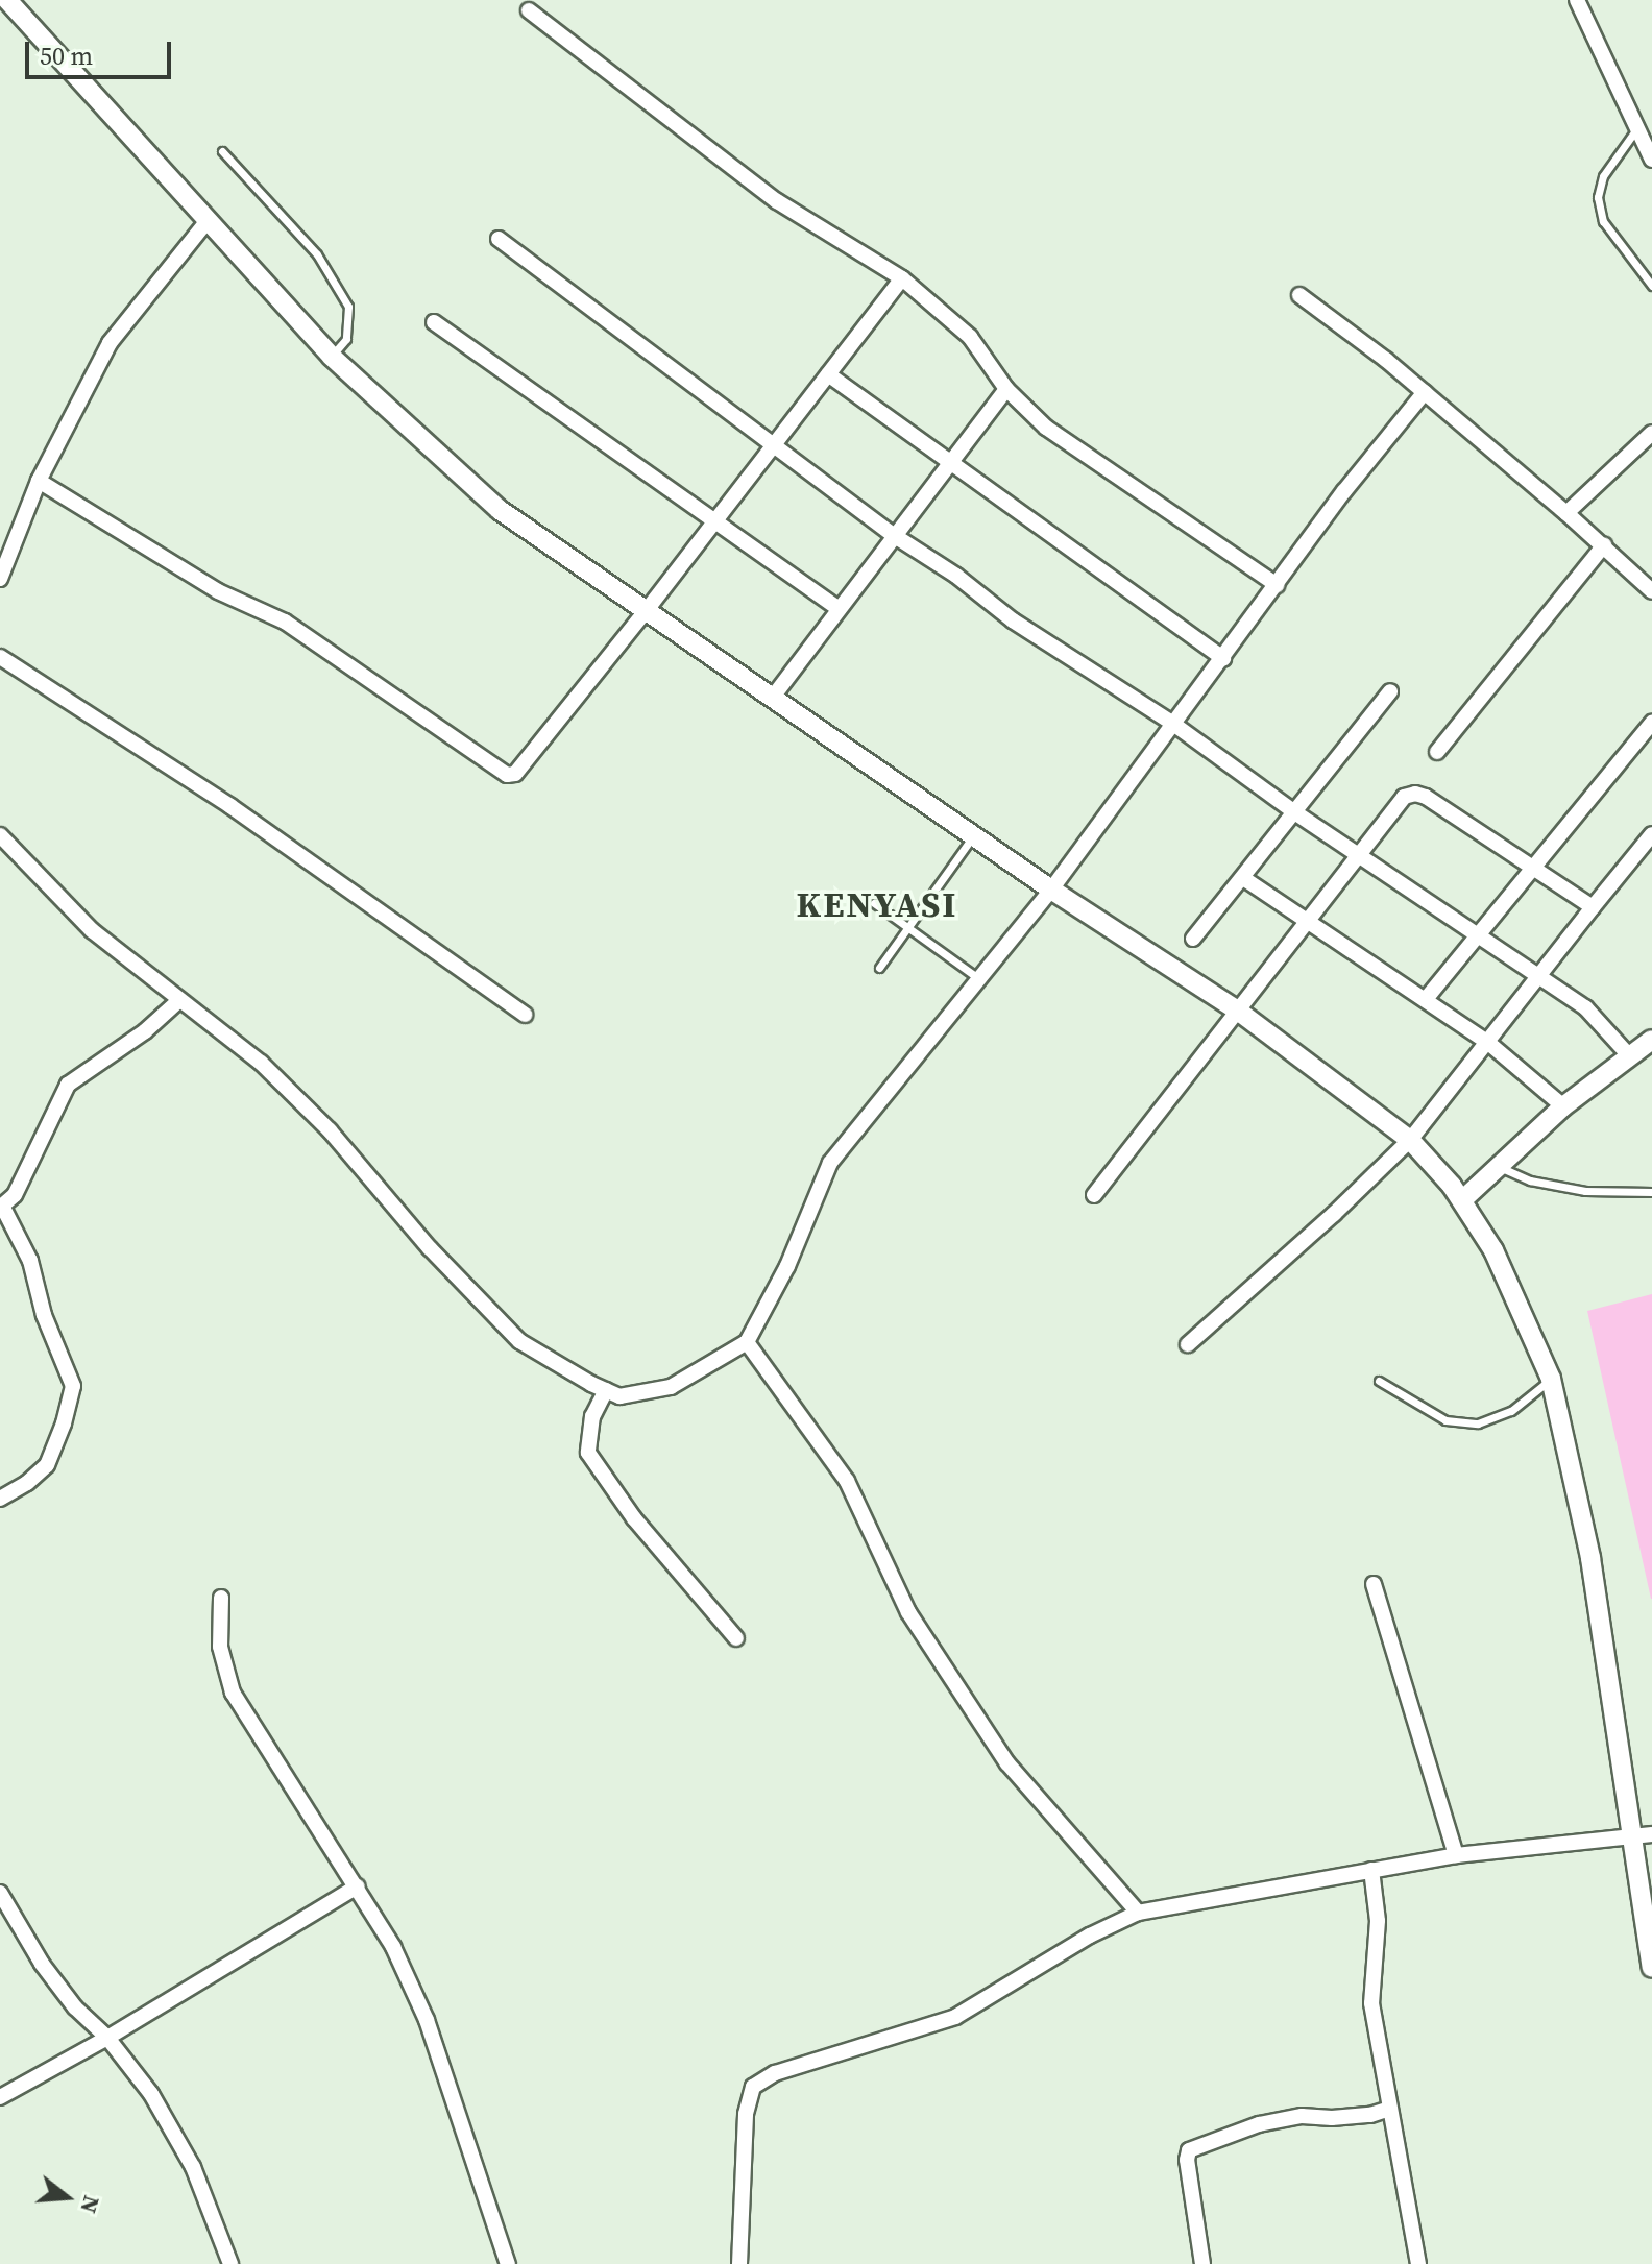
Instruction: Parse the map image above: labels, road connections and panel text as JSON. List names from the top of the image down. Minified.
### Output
{"districts":["KENYASI"],"scale_bar":"50 m","north":"right"}
